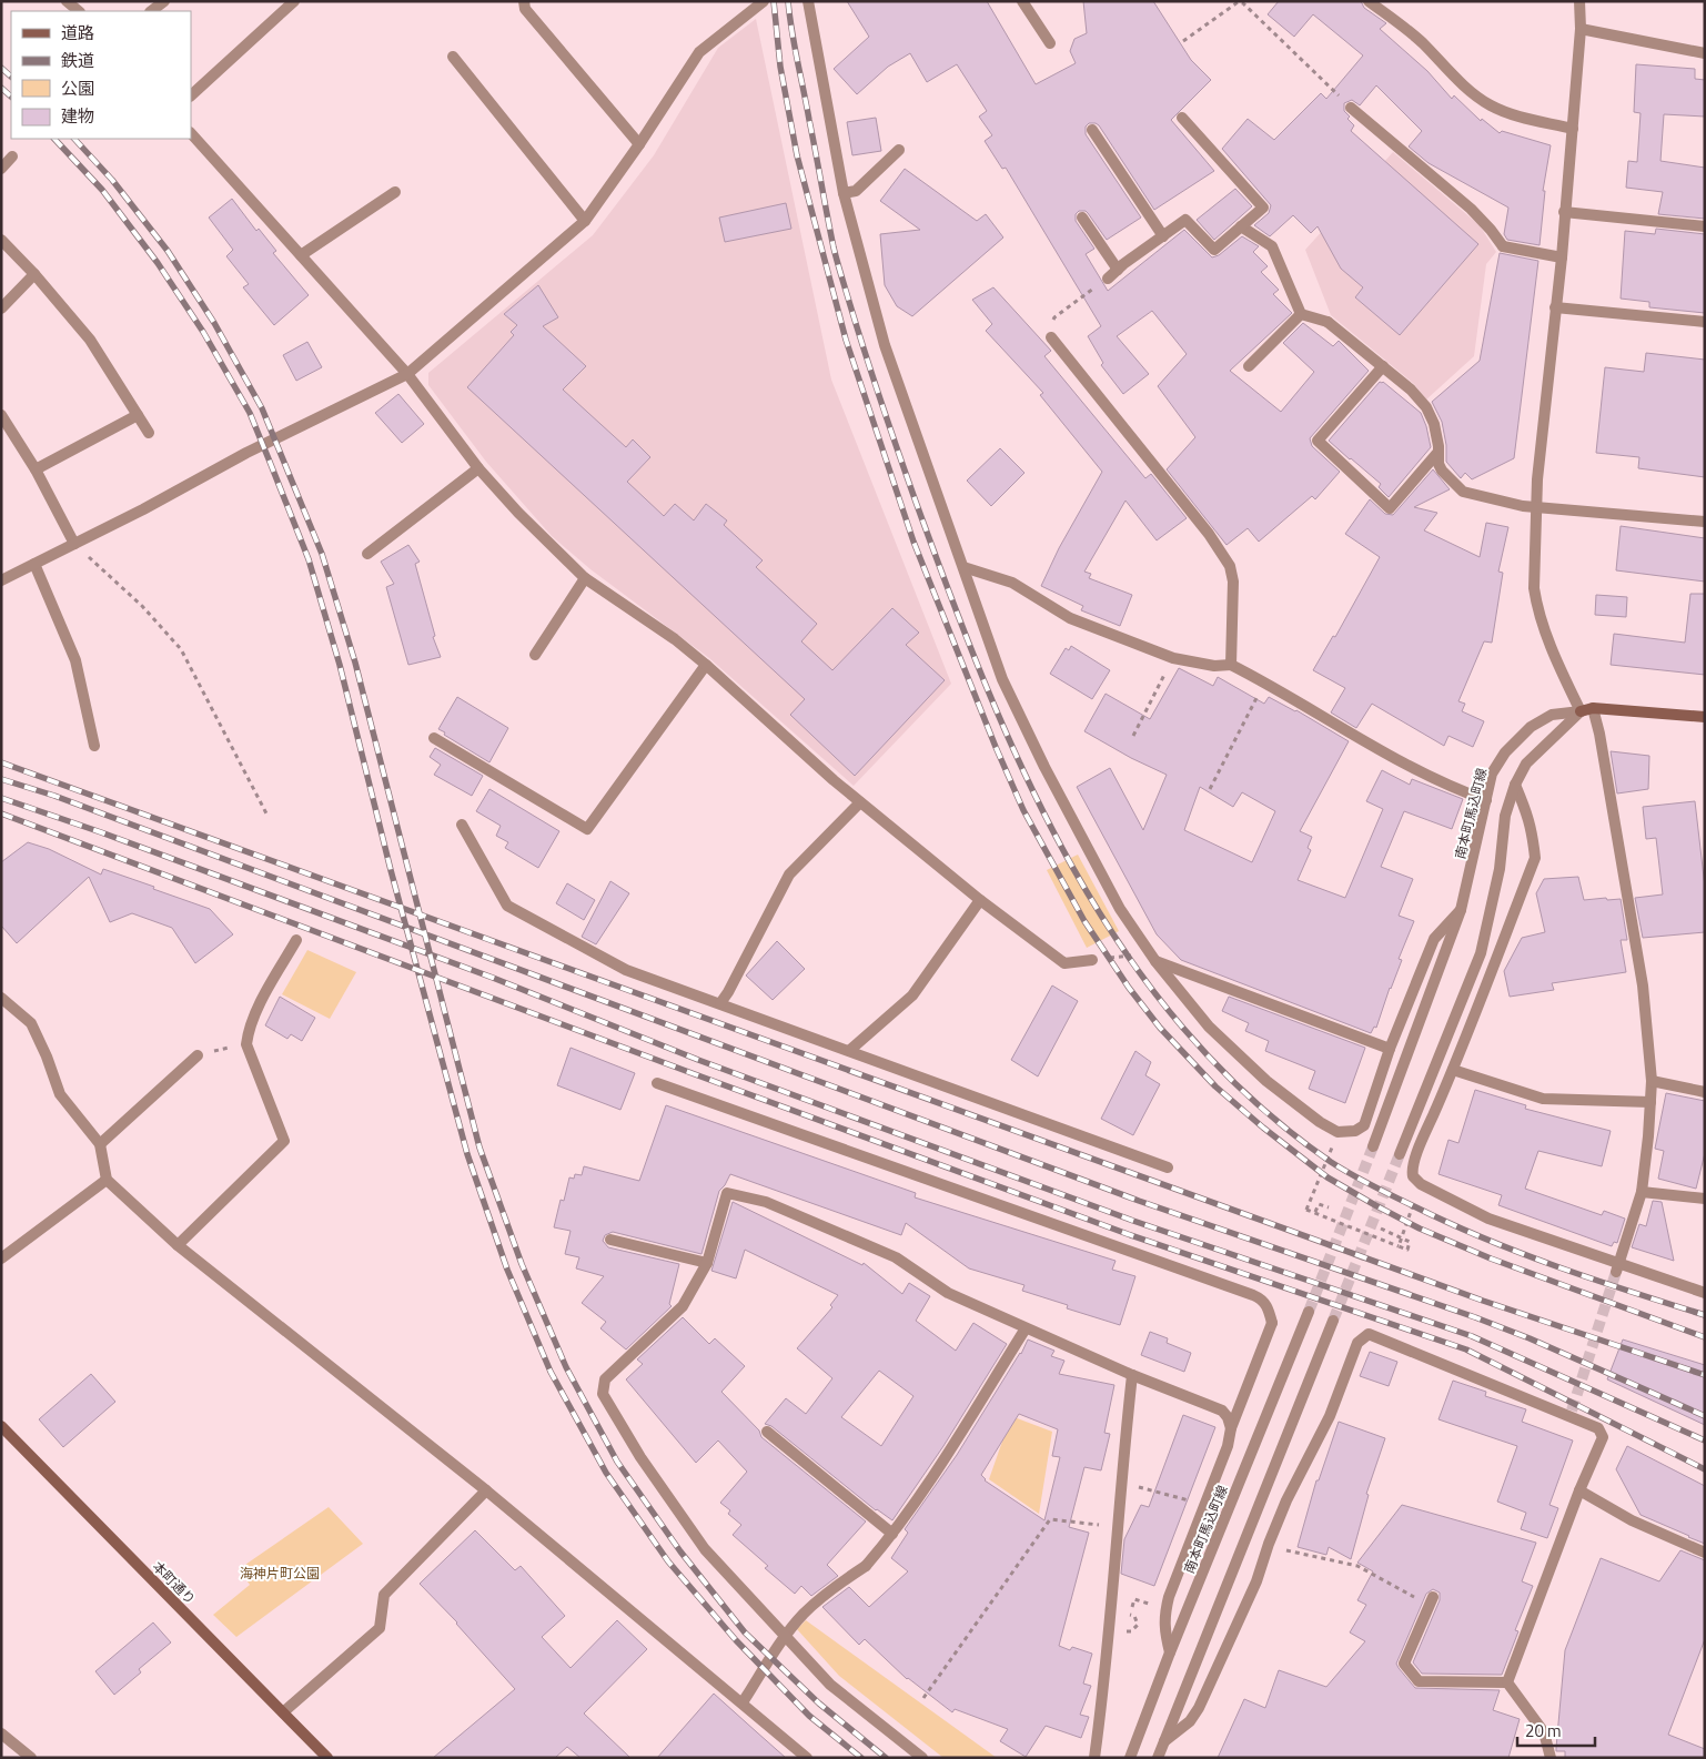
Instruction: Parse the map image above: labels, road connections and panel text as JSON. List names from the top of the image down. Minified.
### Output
{"streets":{"street":["南本町馬込町線","本町通り"]},"parks":["海神片町公園"],"legend":["道路","鉄道","公園","建物"],"scale_bar":"20 m"}
